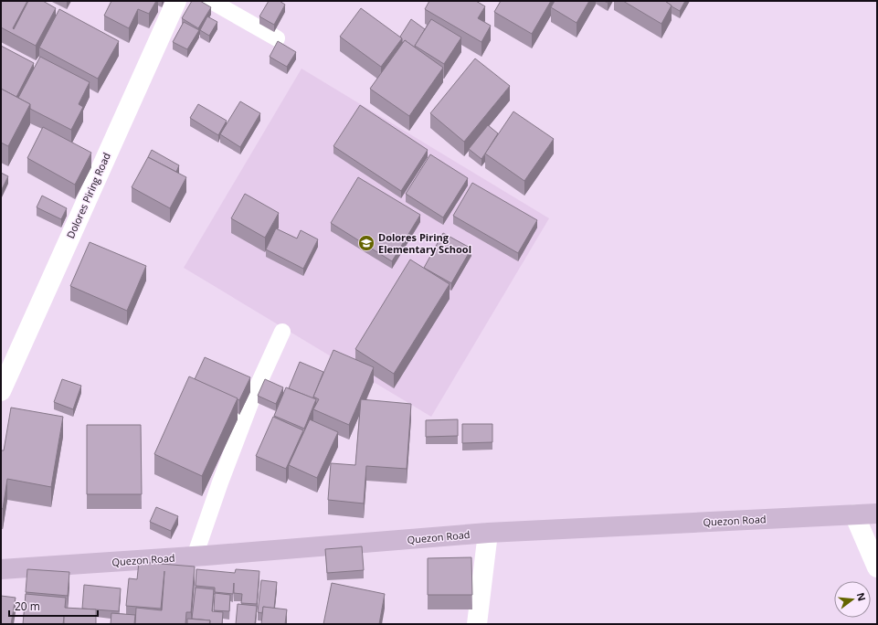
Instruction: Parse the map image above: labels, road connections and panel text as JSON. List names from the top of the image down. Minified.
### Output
{"streets":{"main road":["Quezon Road"],"street":["Dolores Piring Road"]},"places":{"school or university":["Dolores Piring Elementary School"]},"scale_bar":"20 m","north":"right"}
